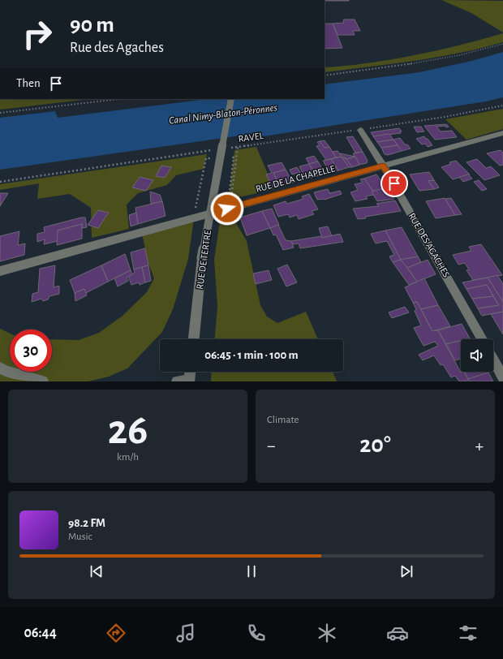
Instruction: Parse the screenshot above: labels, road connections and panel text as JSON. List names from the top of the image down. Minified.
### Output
{"streets":{"street":["RUE DE LA CHAPELLE","RUE DES AGACHES","RUE DE TERTRE"],"path":["RAVEL"]},"crossings":[["RAVEL","RUE DES AGACHES"],["RUE DE LA CHAPELLE","RUE DES AGACHES"]],"water":["Canal Nimy-Blaton-Péronnes"],"page":{"turn":["90 m","Rue des Agaches"],"then":"Then","limit":"30","trip":"06:45 · 1 min · 100 m","tile":[["26","km/h"],"Climate"],"heat":["−","20°","+"],"song":["98.2 FM","Music"],"tabs":"06:44"}}
